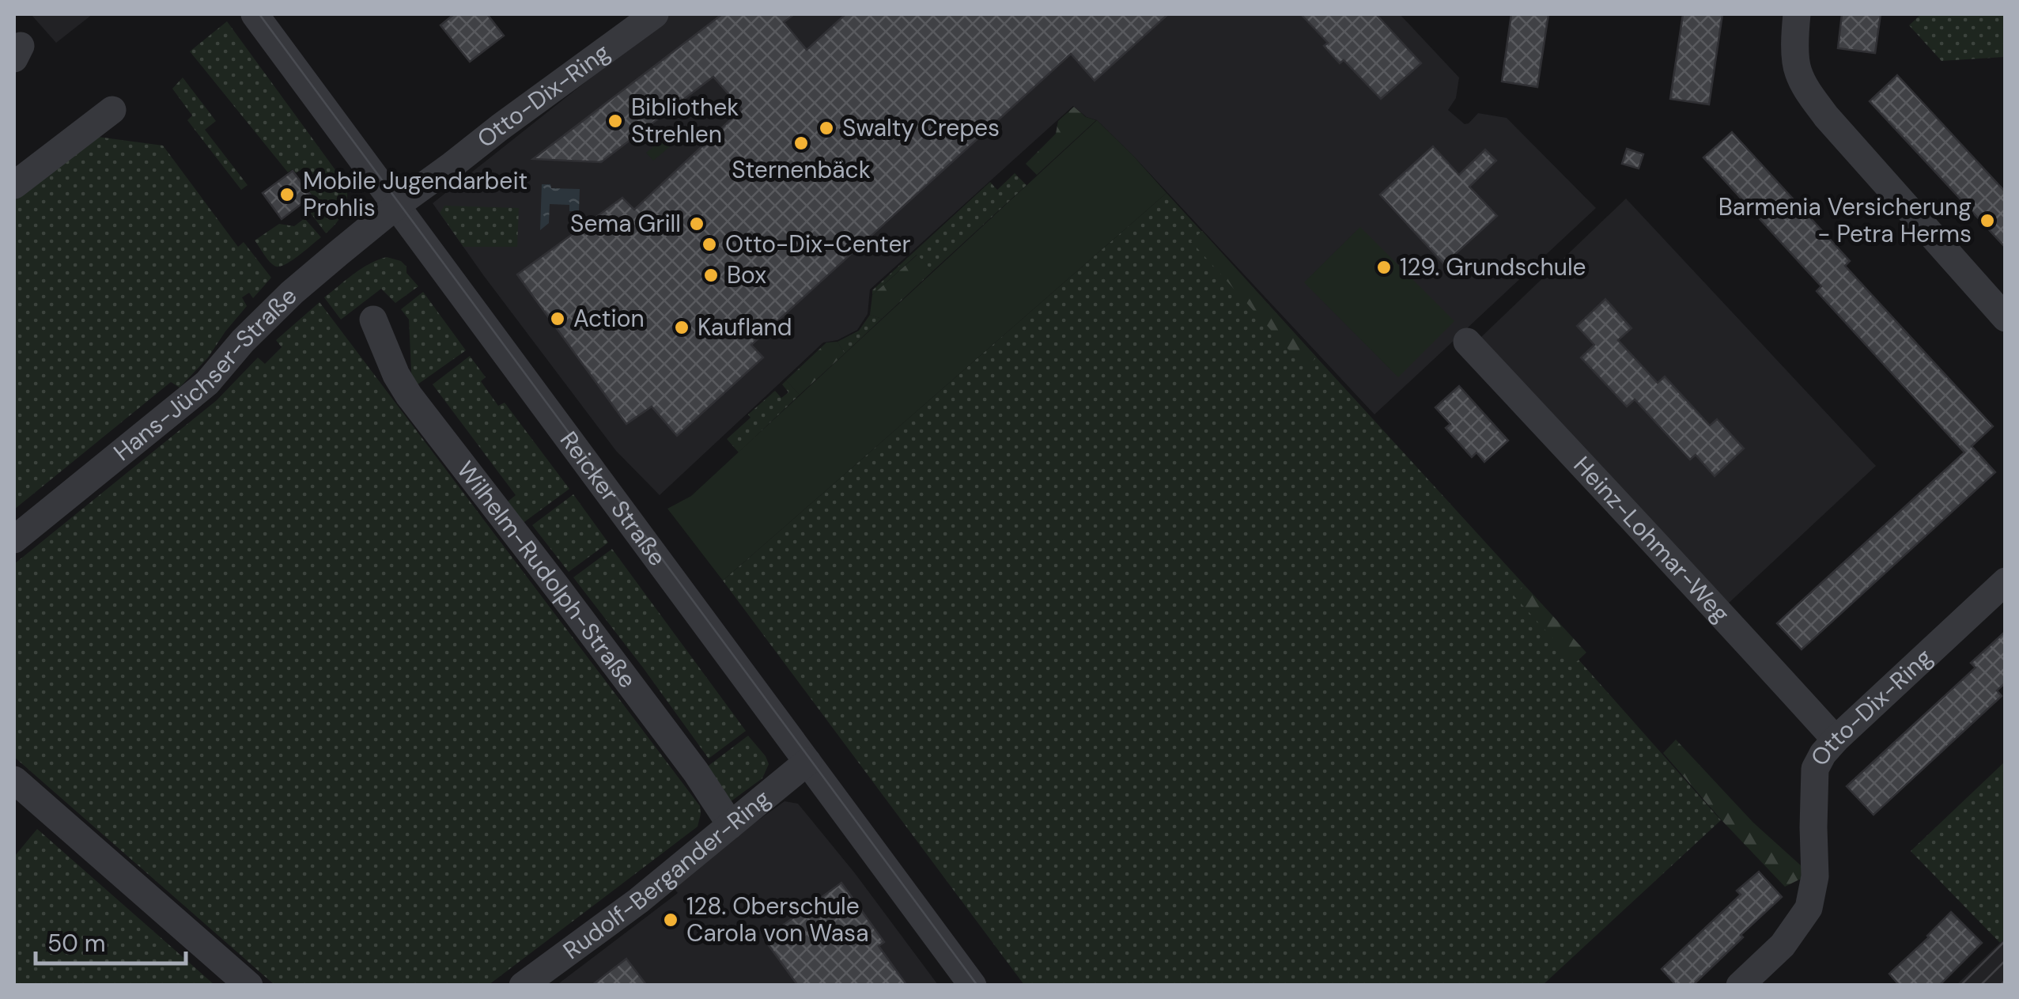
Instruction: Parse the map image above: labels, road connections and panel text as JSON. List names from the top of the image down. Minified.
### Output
{"streets":{"street":["Otto-Dix-Ring","Hans-Jüchser-Straße","Reicker Straße","Heinz-Lohmar-Weg","Wilhelm-Rudolph-Straße","Rudolf-Bergander-Ring"]},"crossings":[["Otto-Dix-Ring","Hans-Jüchser-Straße"],["Otto-Dix-Ring","Reicker Straße"],["Otto-Dix-Ring","Heinz-Lohmar-Weg"],["Hans-Jüchser-Straße","Reicker Straße"],["Reicker Straße","Rudolf-Bergander-Ring"],["Wilhelm-Rudolph-Straße","Rudolf-Bergander-Ring"]],"places":["Bibliothek Strehlen","Swalty Crepes","Sternenbäck","Mobile Jugendarbeit Prohlis","Barmenia Versicherung - Petra Herms","Sema Grill","Otto-Dix-Center","129. Grundschule","Box","Action","Kaufland","128. Oberschule Carola von Wasa"],"scale_bar":"50 m"}
